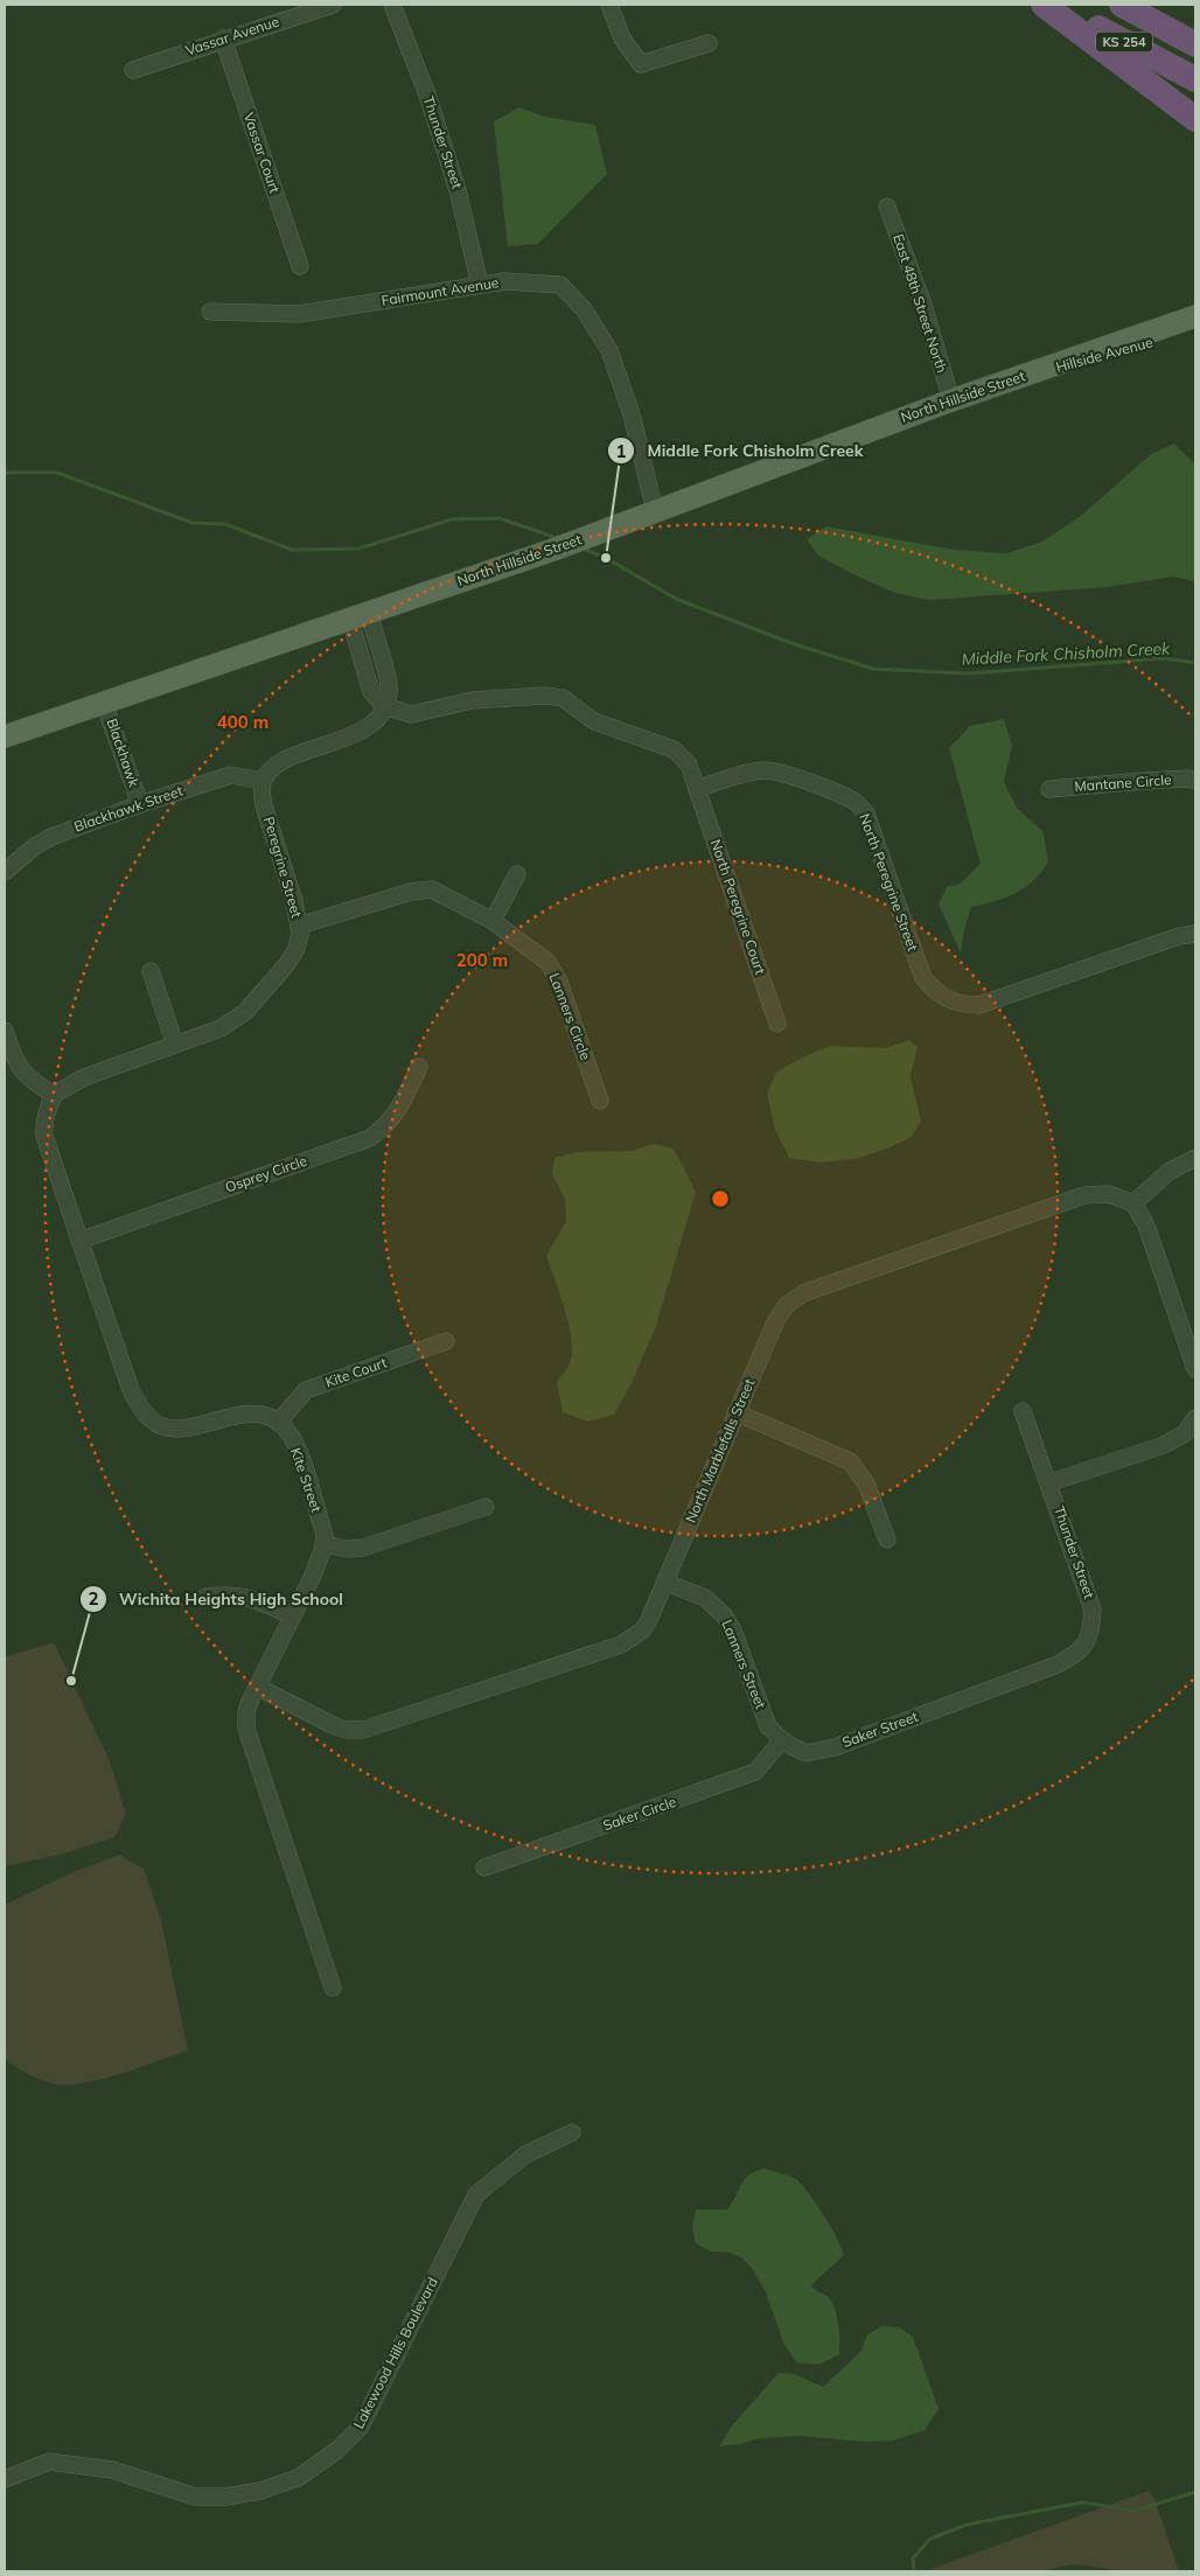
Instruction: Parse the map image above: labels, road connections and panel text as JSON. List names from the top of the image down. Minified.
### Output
{"streets":{"highway":["KS 254"],"main road":["Hillside Avenue","North Hillside Street"],"street":["Vassar Avenue","Thunder Street","Vassar Court","Fairmount Avenue","East 48th Street North","Blackhawk","Mantane Circle","Blackhawk Street","Peregrine Street","North Peregrine Street","North Peregrine Court","Lanners Circle","Osprey Circle","Kite Court","North Marblefalls Street","Kite Street","Lanners Street","Saker Street","Saker Circle","Lakewood Hills Boulevard"]},"crossings":[["Vassar Avenue","Vassar Court"],["Thunder Street","Fairmount Avenue"],["Thunder Street","Saker Street"],["Fairmount Avenue","North Hillside Street"],["East 48th Street North","North Hillside Street"],["Hillside Avenue","North Hillside Street"],["North Hillside Street","Blackhawk"],["Blackhawk","Blackhawk Street"],["Blackhawk Street","Peregrine Street"],["Peregrine Street","Lanners Circle"],["North Peregrine Street","North Peregrine Court"],["Kite Court","Kite Street"],["North Marblefalls Street","Kite Street"],["North Marblefalls Street","Lanners Street"],["Lanners Street","Saker Street"],["Lanners Street","Saker Circle"],["Saker Street","Saker Circle"]],"water":["Middle Fork Chisholm Creek"],"places":["Middle Fork Chisholm Creek","Wichita Heights High School"],"rings":["400 m","200 m"]}
